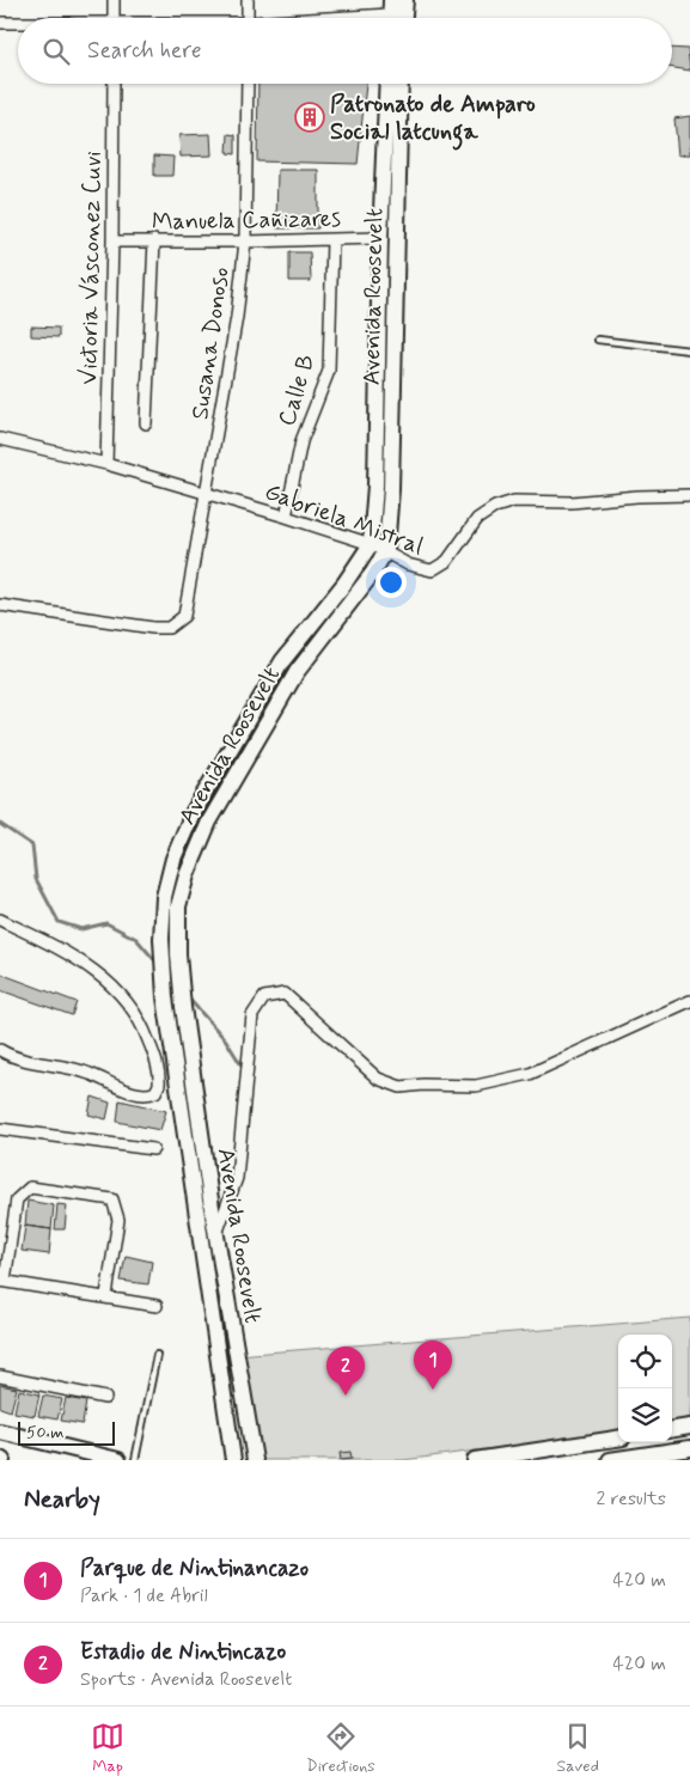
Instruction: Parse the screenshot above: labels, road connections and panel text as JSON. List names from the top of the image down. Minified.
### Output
{"streets":{"street":["Manuela Cañizares","Victoria Vásconez Cuvi","Avenida Roosevelt","Susana Donoso","Calle B","Gabriela Mistral"]},"crossings":[["Manuela Cañizares","Victoria Vásconez Cuvi"],["Manuela Cañizares","Avenida Roosevelt"],["Manuela Cañizares","Susana Donoso"],["Manuela Cañizares","Calle B"],["Victoria Vásconez Cuvi","Gabriela Mistral"],["Avenida Roosevelt","Gabriela Mistral"],["Susana Donoso","Gabriela Mistral"],["Calle B","Gabriela Mistral"]],"places":{"building":["Patronato de Amparo Social latcunga"]},"scale_bar":"50 m","page":{"search":"Search here","pins":["1","2"],"scale":"50 m","heading":["Nearby","2 results"],"list":[{"mark":"1","name":"Parque de Nintinancazo","note":"Park · 1 de Abril","value":"420 m"},{"mark":"2","name":"Estadio de Nintincazo","note":"Sports · Avenida Roosevelt","value":"420 m"}],"nav":["Map","Directions","Saved"]}}
